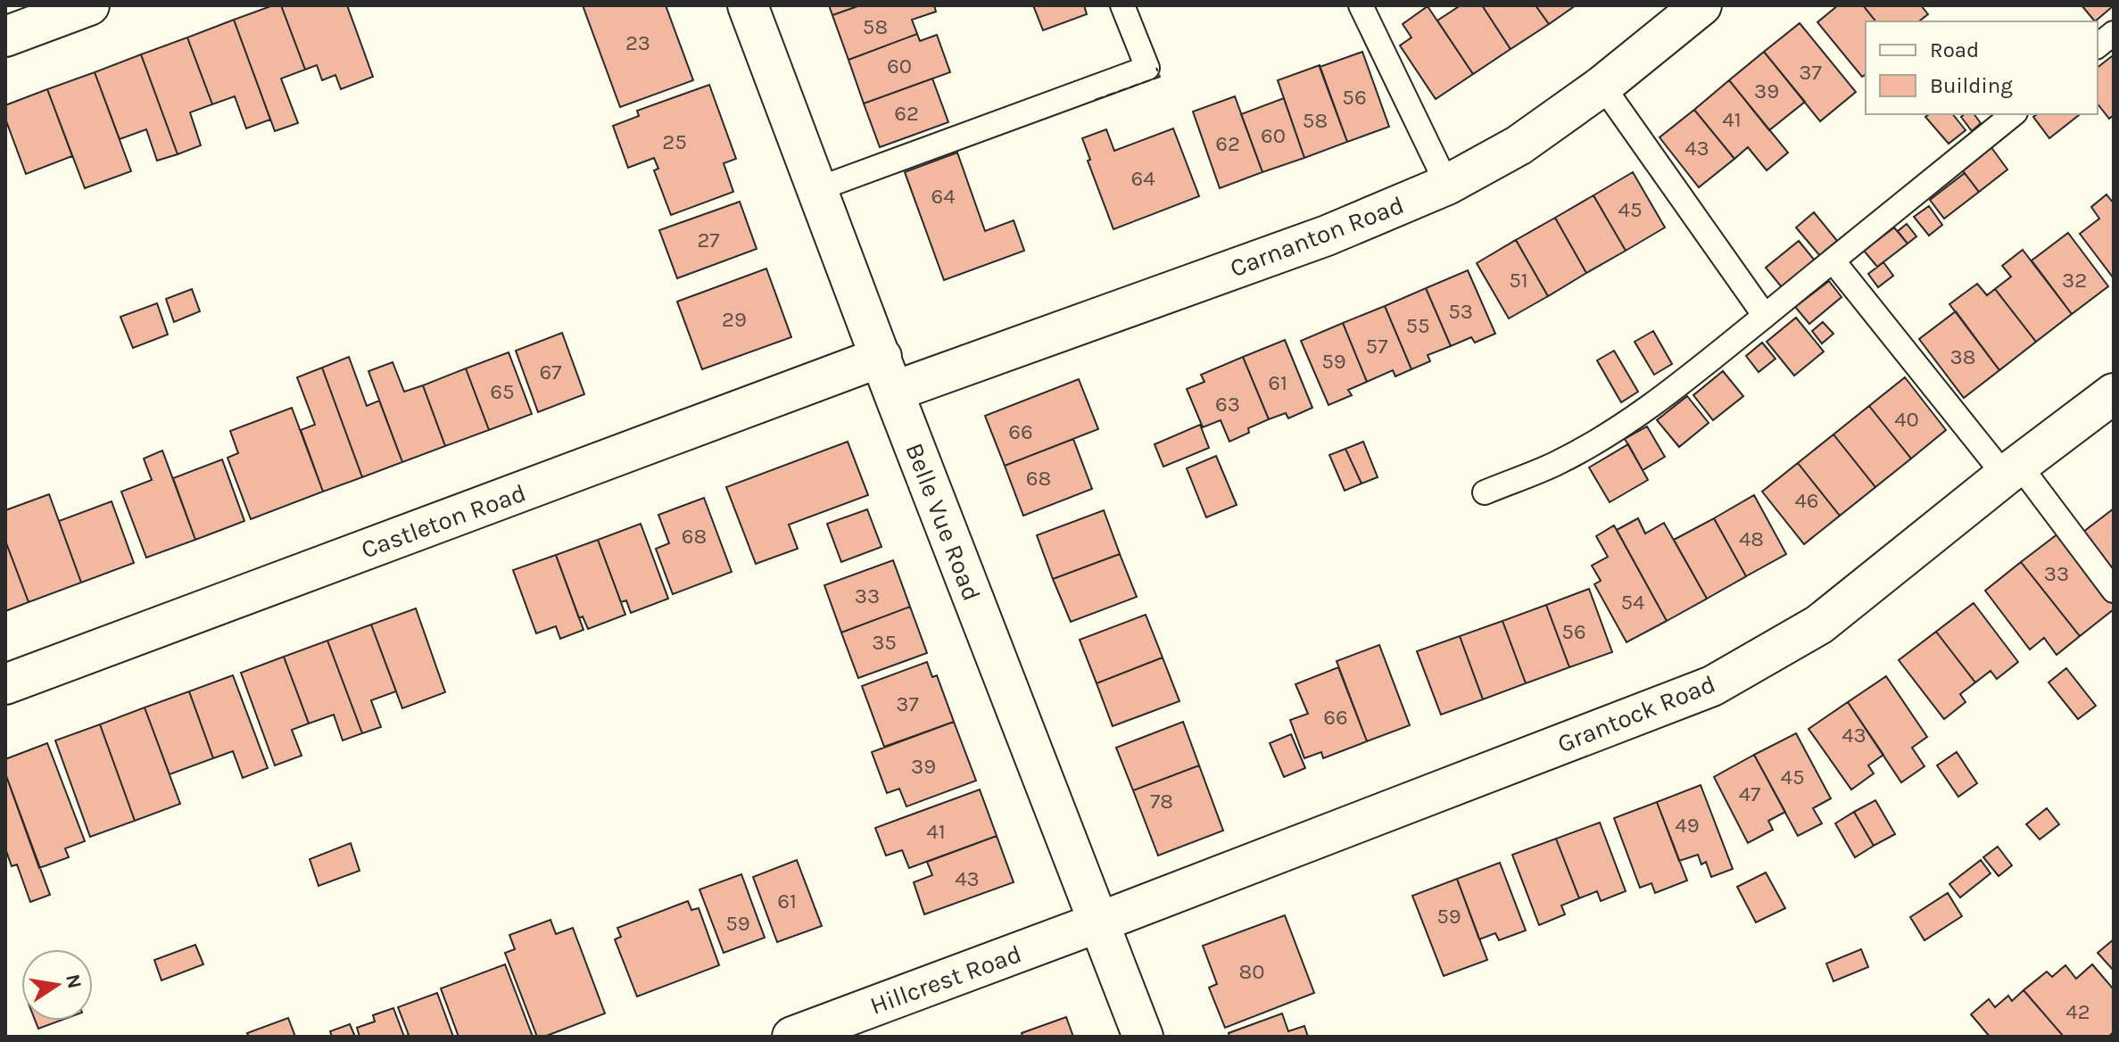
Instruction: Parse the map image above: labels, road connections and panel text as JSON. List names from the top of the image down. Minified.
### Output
{"streets":{"street":["Carnanton Road","Castleton Road","Belle Vue Road","Grantock Road","Hillcrest Road"]},"crossings":[["Carnanton Road","Castleton Road"],["Carnanton Road","Belle Vue Road"],["Castleton Road","Belle Vue Road"],["Belle Vue Road","Grantock Road"],["Belle Vue Road","Hillcrest Road"],["Grantock Road","Hillcrest Road"]],"house_numbers":["58","23","60","37","39","56","62","41","58","60","25","62","43","64","64","45","27","51","32","53","29","55","57","38","59","67","61","65","63","40","66","68","46","68","48","33","33","54","56","35","37","66","43","39","45","47","78","49","41","43","61","59","59","80","42"],"legend":["Road","Building"],"north":"right"}
